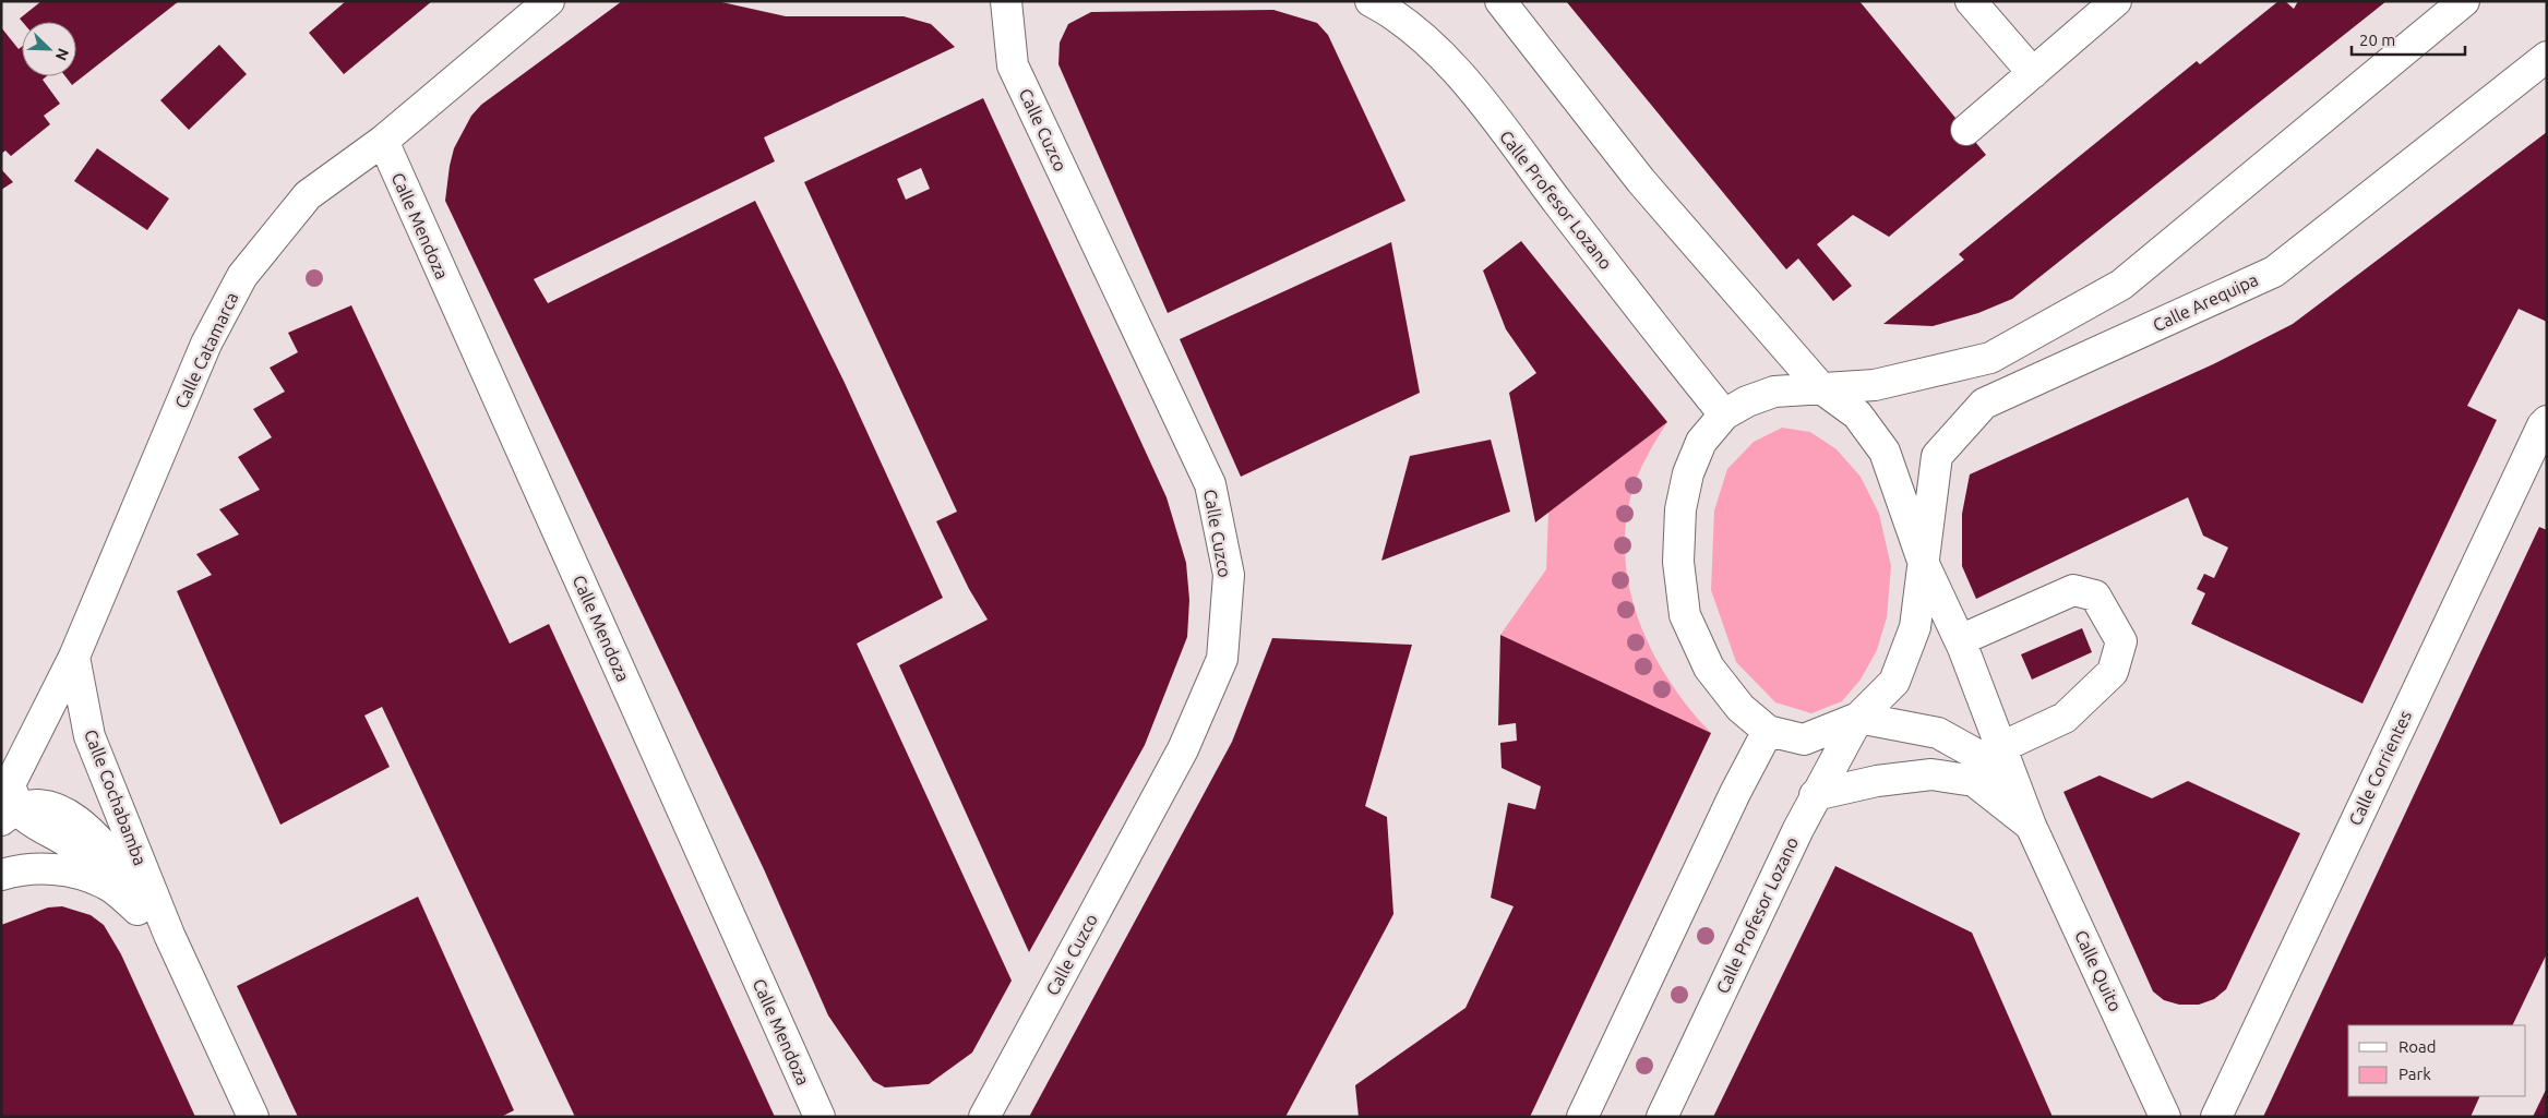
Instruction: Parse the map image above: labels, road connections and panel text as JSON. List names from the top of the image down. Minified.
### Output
{"streets":{"street":["Calle Cuzco","Calle Profesor Lozano","Calle Mendoza","Calle Arequipa","Calle Catamarca","Calle Corrientes","Calle Cochabamba","Calle Quito"]},"crossings":[["Calle Profesor Lozano","Calle Arequipa"],["Calle Profesor Lozano","Calle Quito"],["Calle Mendoza","Calle Catamarca"],["Calle Arequipa","Calle Quito"],["Calle Catamarca","Calle Cochabamba"]],"legend":["Road","Park"],"scale_bar":"20 m","north":"bottom right"}
